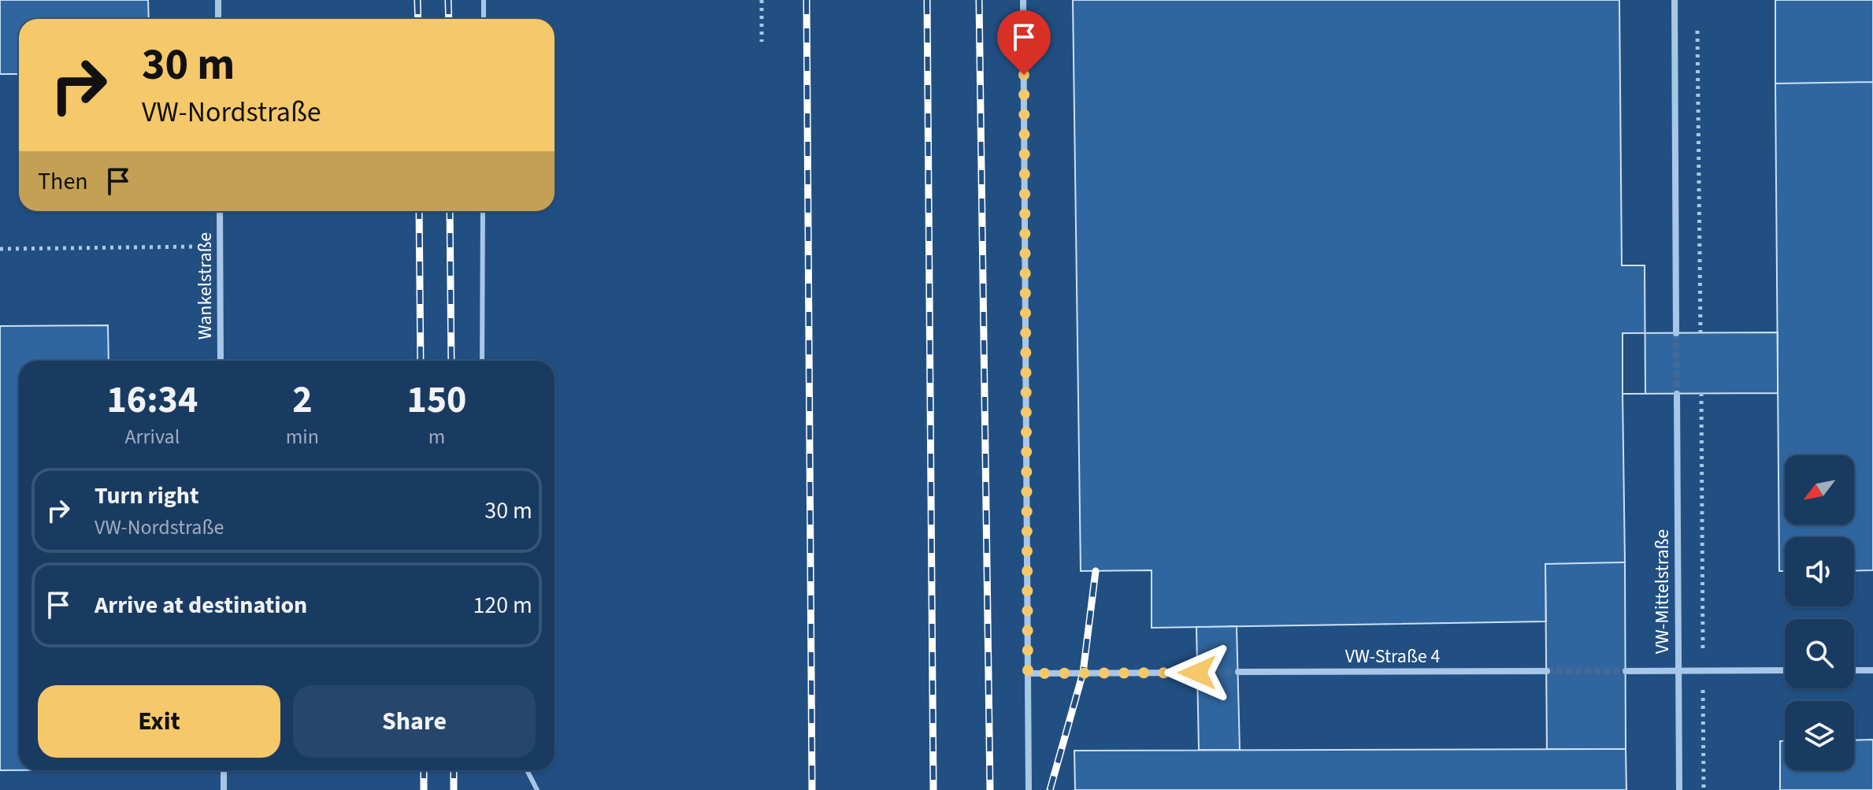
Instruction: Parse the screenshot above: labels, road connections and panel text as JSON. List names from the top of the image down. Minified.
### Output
{"streets":{"street":["Wankelstraße","VW-Mittelstraße","VW-Straße 4"]},"north":"bottom left","page":{"turn":["30 m","VW-Nordstraße"],"then":"Then","eta":["16:34","Arrival","2","min","150","m"],"list":[{"name":"Turn right","note":"VW-Nordstraße","value":"30 m"},{"name":"Arrive at destination","value":"120 m"}],"buttons":["Exit","Share"]}}
